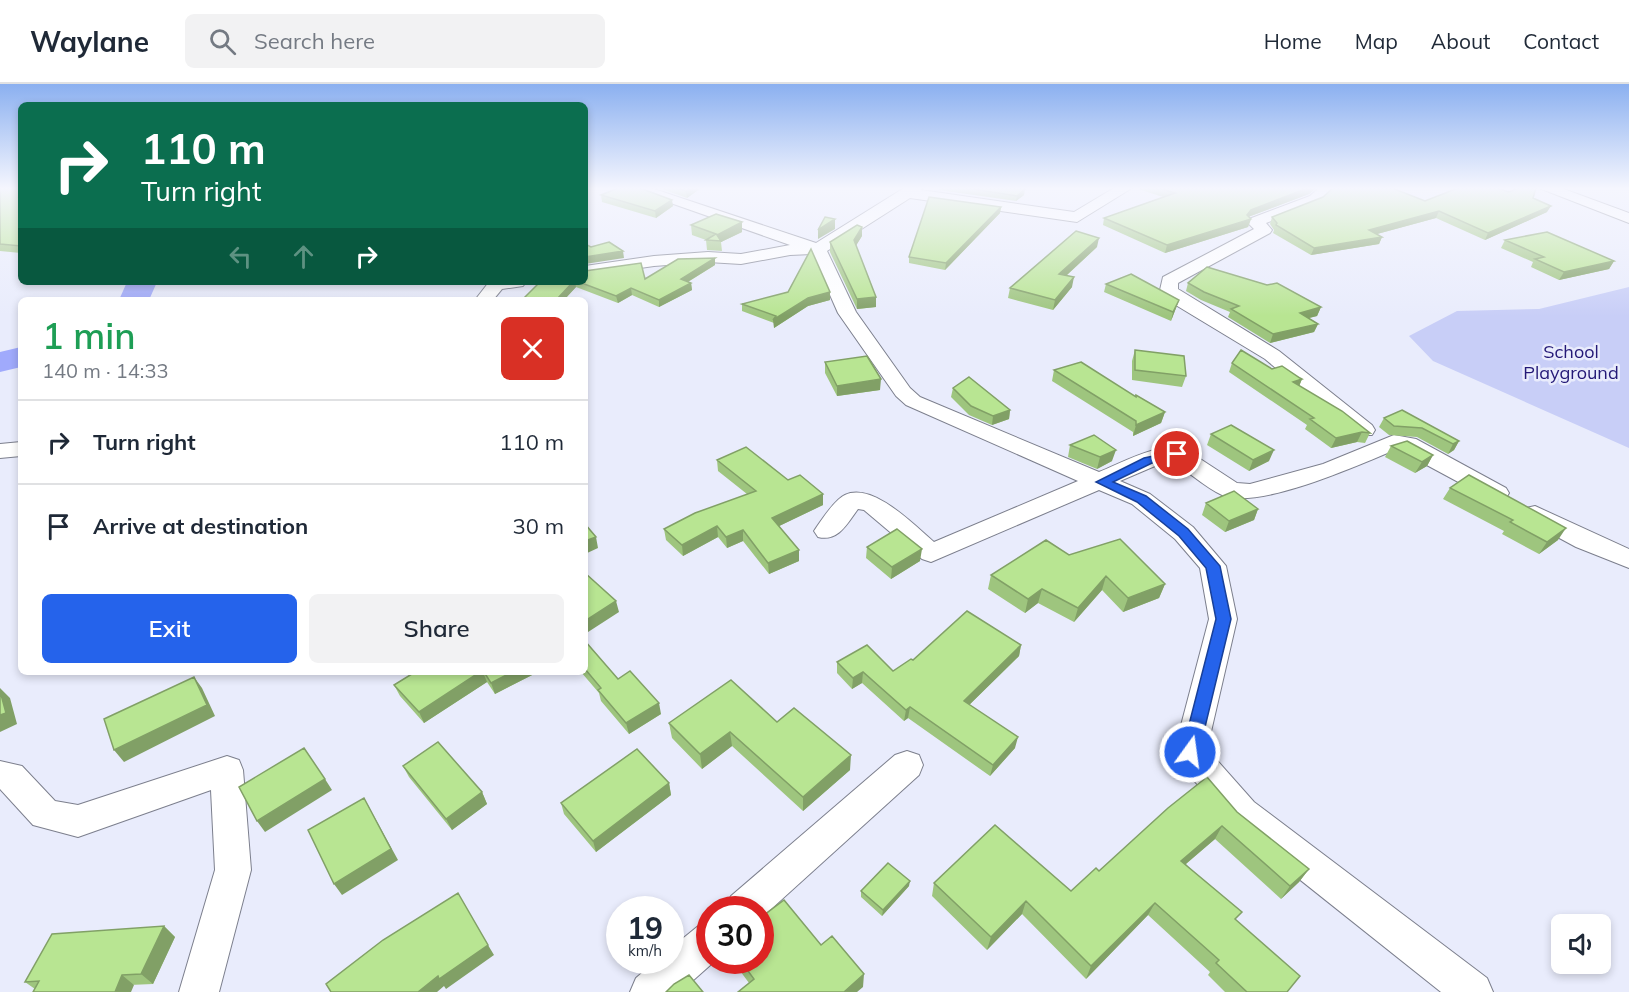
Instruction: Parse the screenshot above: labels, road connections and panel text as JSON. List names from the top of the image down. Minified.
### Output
{"parks":["School Playground"],"page":{"header":"Waylane","search":"Search here","nav":["Home","Map","About","Contact"],"turn":["110 m","Turn right"],"heading":["1 min","140 m · 14:33"],"list":[{"name":"Turn right","value":"110 m"},{"name":"Arrive at destination","value":"30 m"}],"buttons":["Exit","Share"],"speed":"19 km/h","limit":"30"}}
